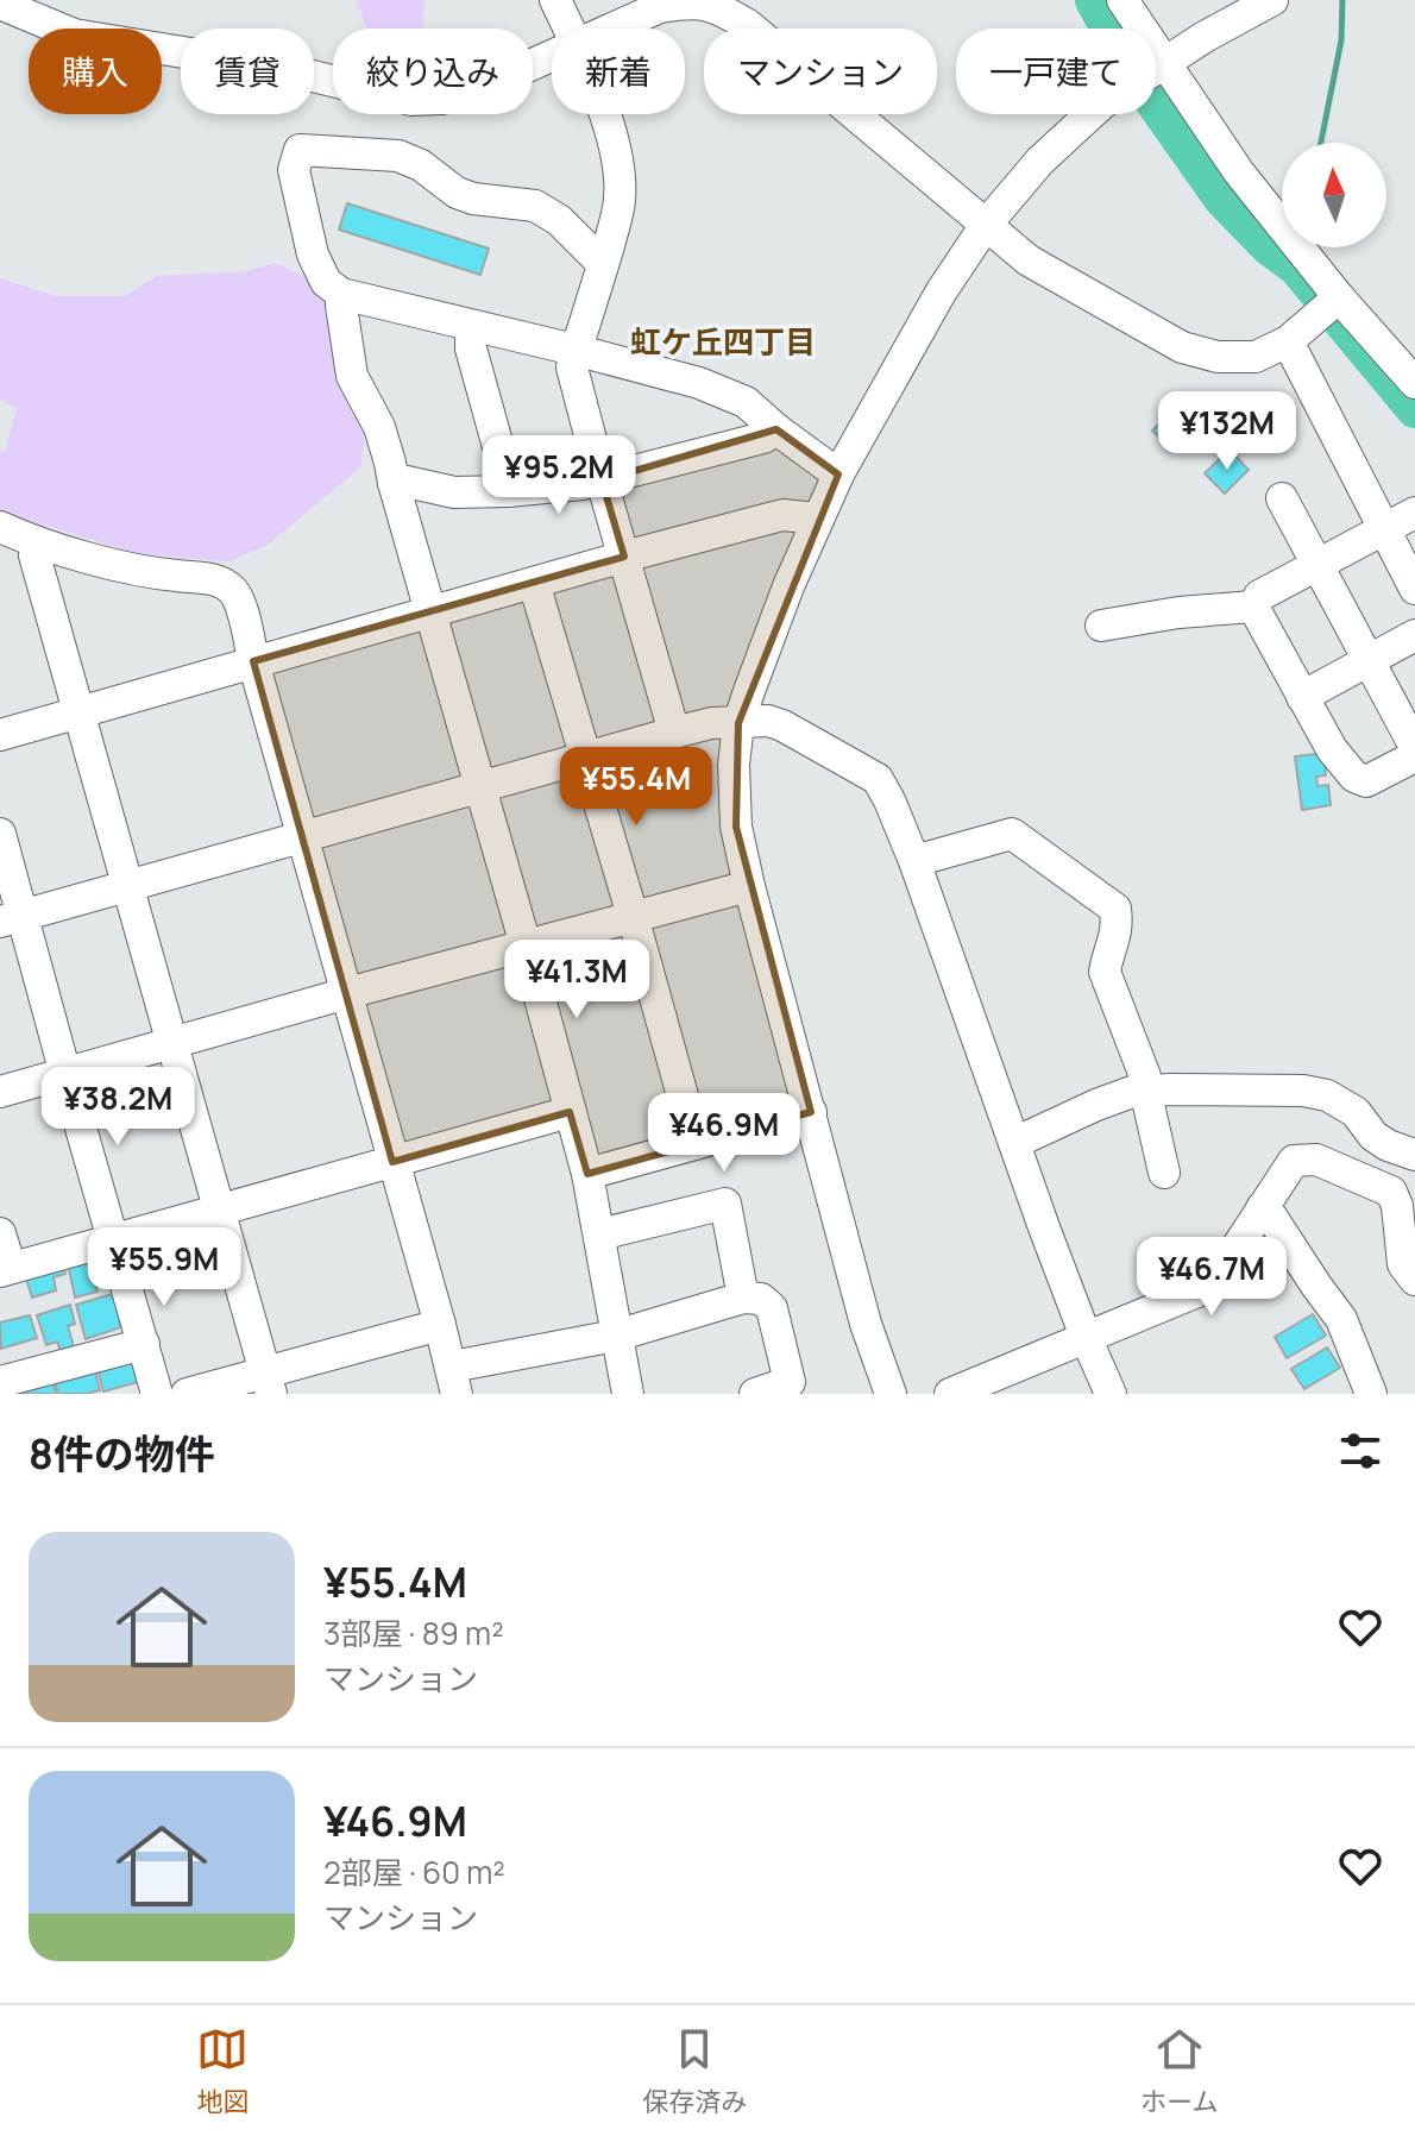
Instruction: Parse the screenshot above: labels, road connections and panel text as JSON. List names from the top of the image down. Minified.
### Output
{"districts":["虹ケ丘四丁目"],"north":"top","page":{"chip":["購入","賃貸","絞り込み","新着","マンション","一戸建て"],"price":["¥132M","¥95.2M","¥55.4M","¥41.3M","¥38.2M","¥46.9M","¥55.9M","¥46.7M"],"heading":"8件の物件","list":[{"name":"¥55.4M","note":"3部屋 · 89 m² · マンション"},{"name":"¥46.9M","note":"2部屋 · 60 m² · マンション"}],"tabs":["地図","保存済み","ホーム"]}}
